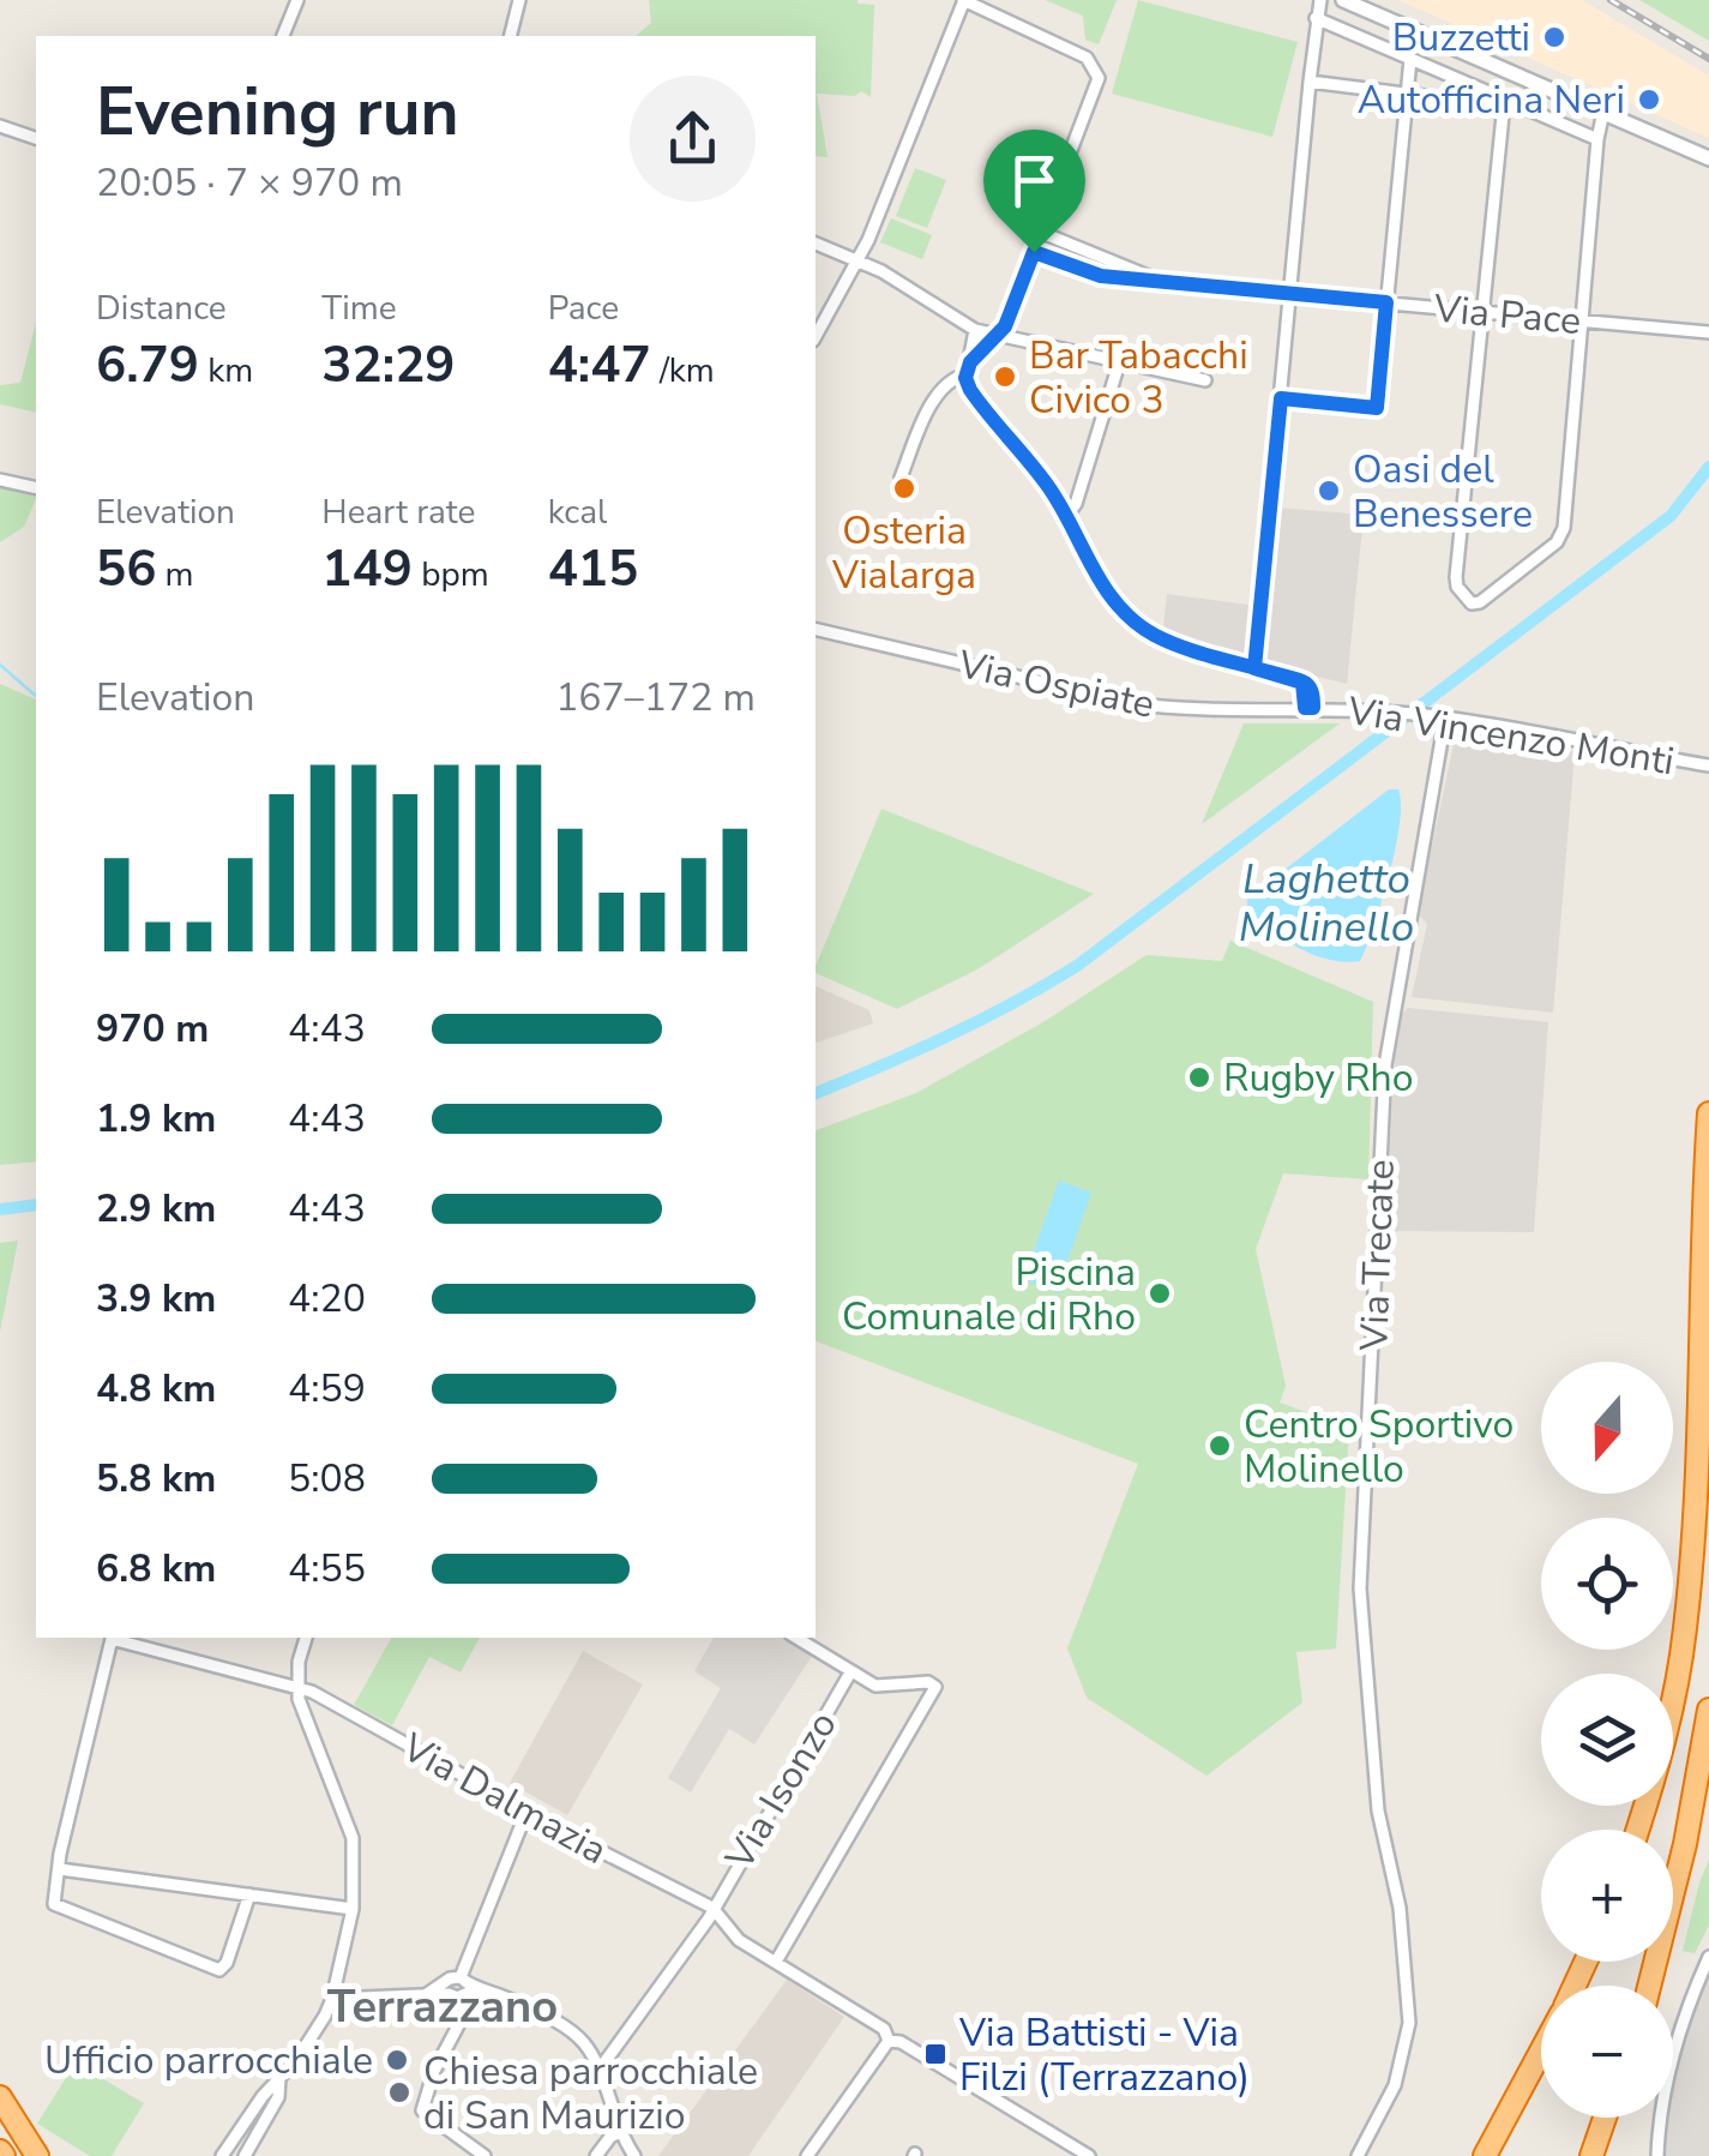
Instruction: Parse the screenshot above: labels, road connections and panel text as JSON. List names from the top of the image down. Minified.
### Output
{"streets":{"street":["Via Pace","Via Ospiate","Via Vincenzo Monti","Via Trecate","Via Isonzo","Via Dalmazia"]},"crossings":[["Via Ospiate","Via Vincenzo Monti"],["Via Vincenzo Monti","Via Trecate"],["Via Isonzo","Via Dalmazia"]],"districts":["Terrazzano"],"water":["Laghetto Molinello"],"places":{"other":["Buzzetti","Autofficina Neri","Bar Tabacchi Civico 3","Osteria Vialarga","Oasi del Benessere","Rugby Rho","Piscina Comunale di Rho","Centro Sportivo Molinello","Ufficio parrocchiale","Chiesa parrocchiale di San Maurizio"],"transit":["Via Battisti - Via Filzi (Terrazzano)"]},"north":"bottom","page":{"heading":["Evening run","20:05 · 7 × 970 m"],"stats":[["Distance","6.79 km"],["Time","32:29"],["Pace","4:47 /km"],["Elevation","56 m"],["Heart rate","149 bpm"],["kcal","415"]],"chart":["Elevation","167–172 m"],"list":[{"name":"970 m","note":"4:43"},{"name":"1.9 km","note":"4:43"},{"name":"2.9 km","note":"4:43"},{"name":"3.9 km","note":"4:20"},{"name":"4.8 km","note":"4:59"},{"name":"5.8 km","note":"5:08"},{"name":"6.8 km","note":"4:55"}],"map_buttons":["+","−"]}}
